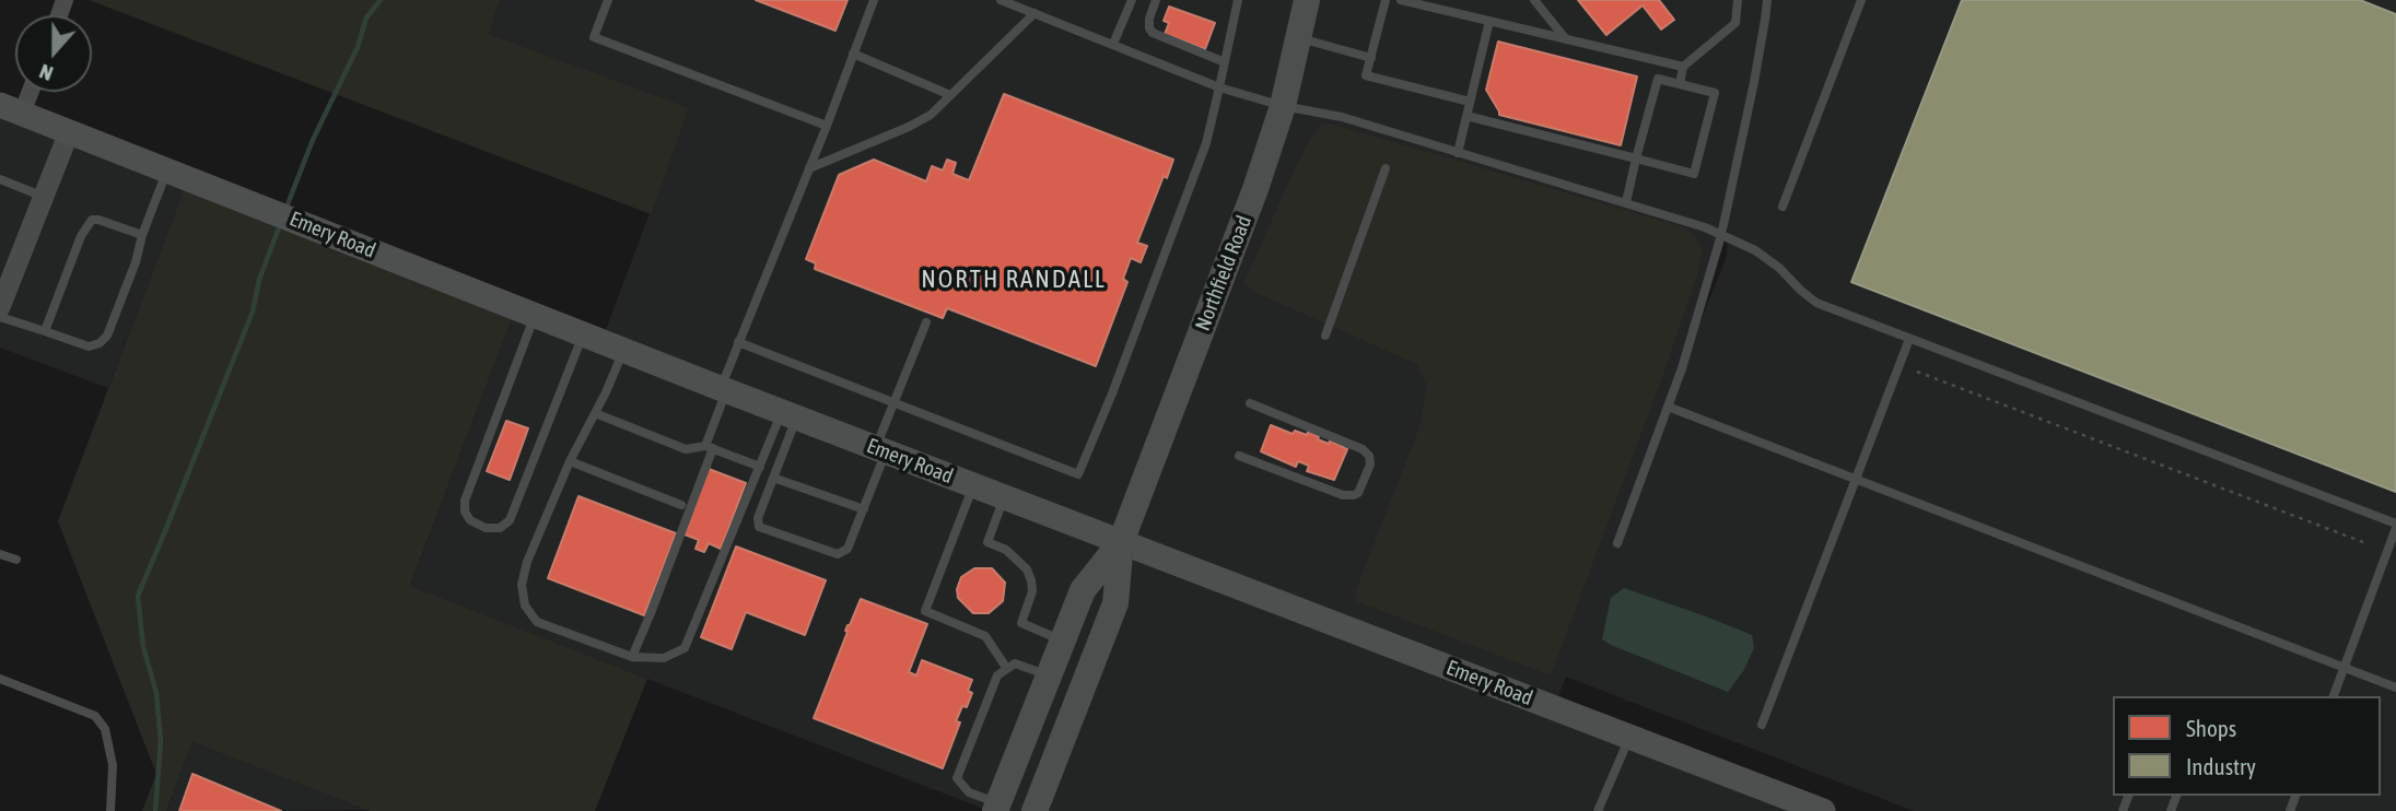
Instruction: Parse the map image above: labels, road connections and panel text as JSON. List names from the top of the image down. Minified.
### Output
{"streets":{"main road":["Emery Road","Northfield Road"]},"crossings":[["Emery Road","Northfield Road"]],"districts":["NORTH RANDALL"],"legend":["Shops","Industry"],"north":"bottom"}
